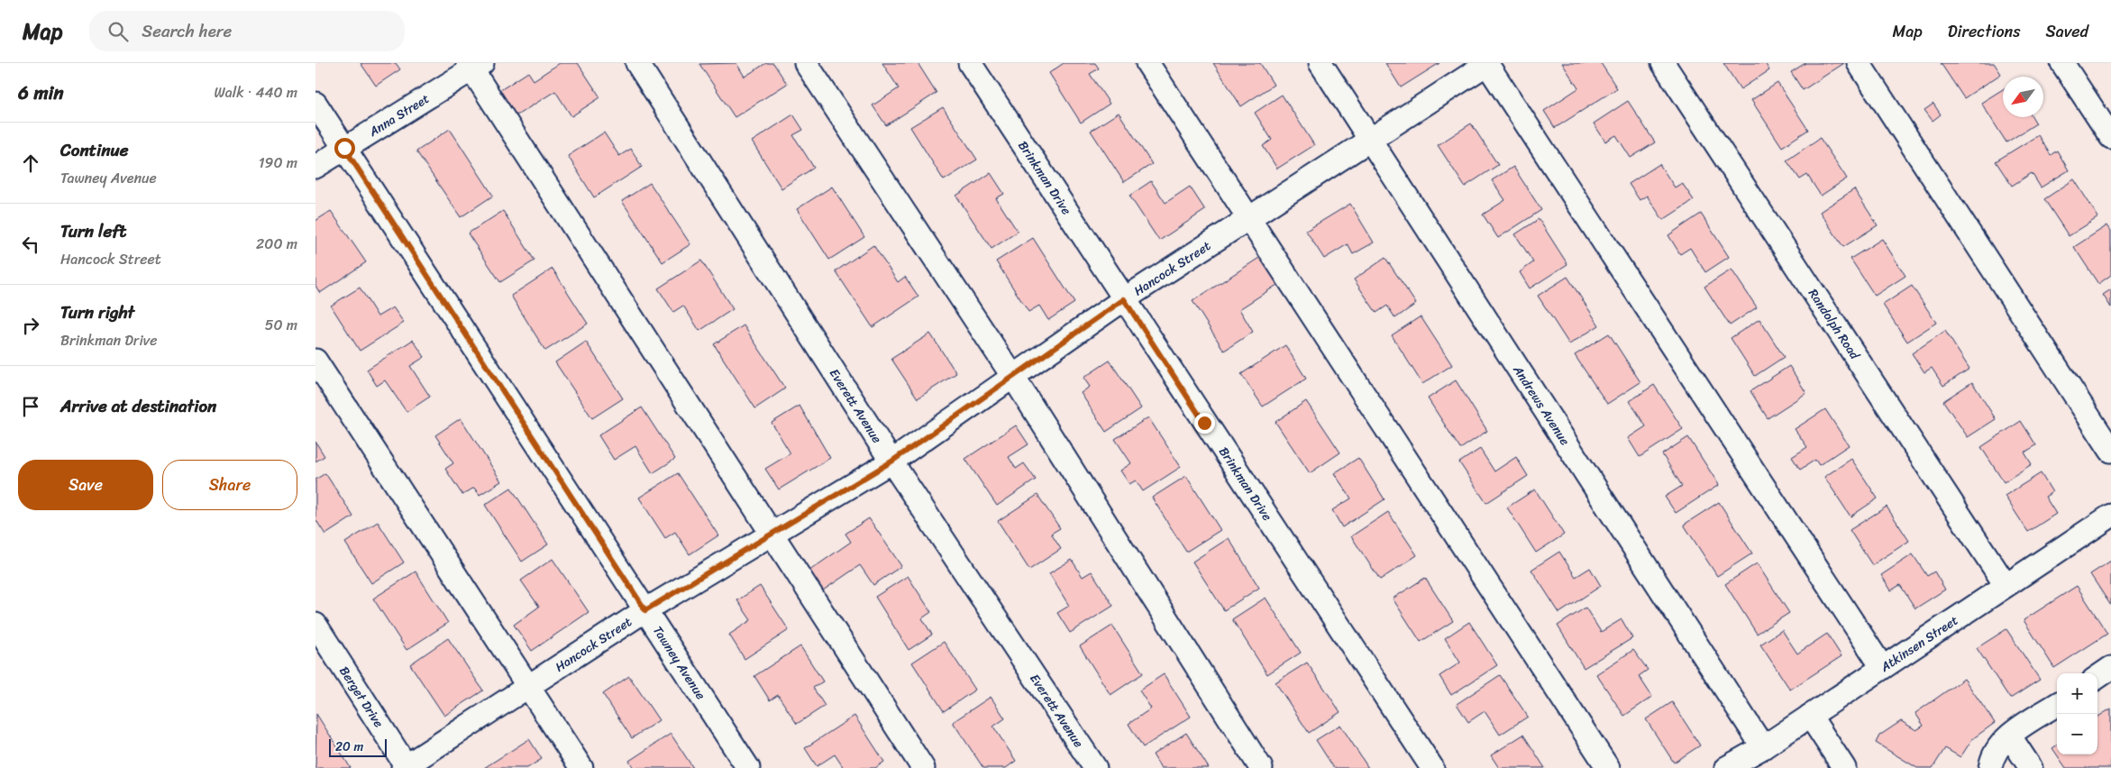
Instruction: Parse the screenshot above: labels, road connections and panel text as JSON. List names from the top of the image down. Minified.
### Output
{"streets":{"street":["Anna Street","Brinkman Drive","Hancock Street","Randolph Road","Andrews Avenue","Everett Avenue","Atkinsen Street","Tawney Avenue","Berget Drive"]},"crossings":[["Anna Street","Tawney Avenue"],["Brinkman Drive","Hancock Street"],["Hancock Street","Andrews Avenue"],["Hancock Street","Everett Avenue"],["Hancock Street","Tawney Avenue"],["Hancock Street","Berget Drive"],["Randolph Road","Atkinsen Street"],["Andrews Avenue","Atkinsen Street"]],"scale_bar":"20 m","north":"bottom left","page":{"header":"Map","search":"Search here","nav":["Map","Directions","Saved"],"heading":["6 min","Walk · 440 m"],"list":[["Continue","Tawney Avenue","190 m"],["Turn left","Hancock Street","200 m"],["Turn right","Brinkman Drive","50 m"],"Arrive at destination"],"buttons":["Save","Share"],"map_buttons":["+","−"],"scale":"20 m"}}
